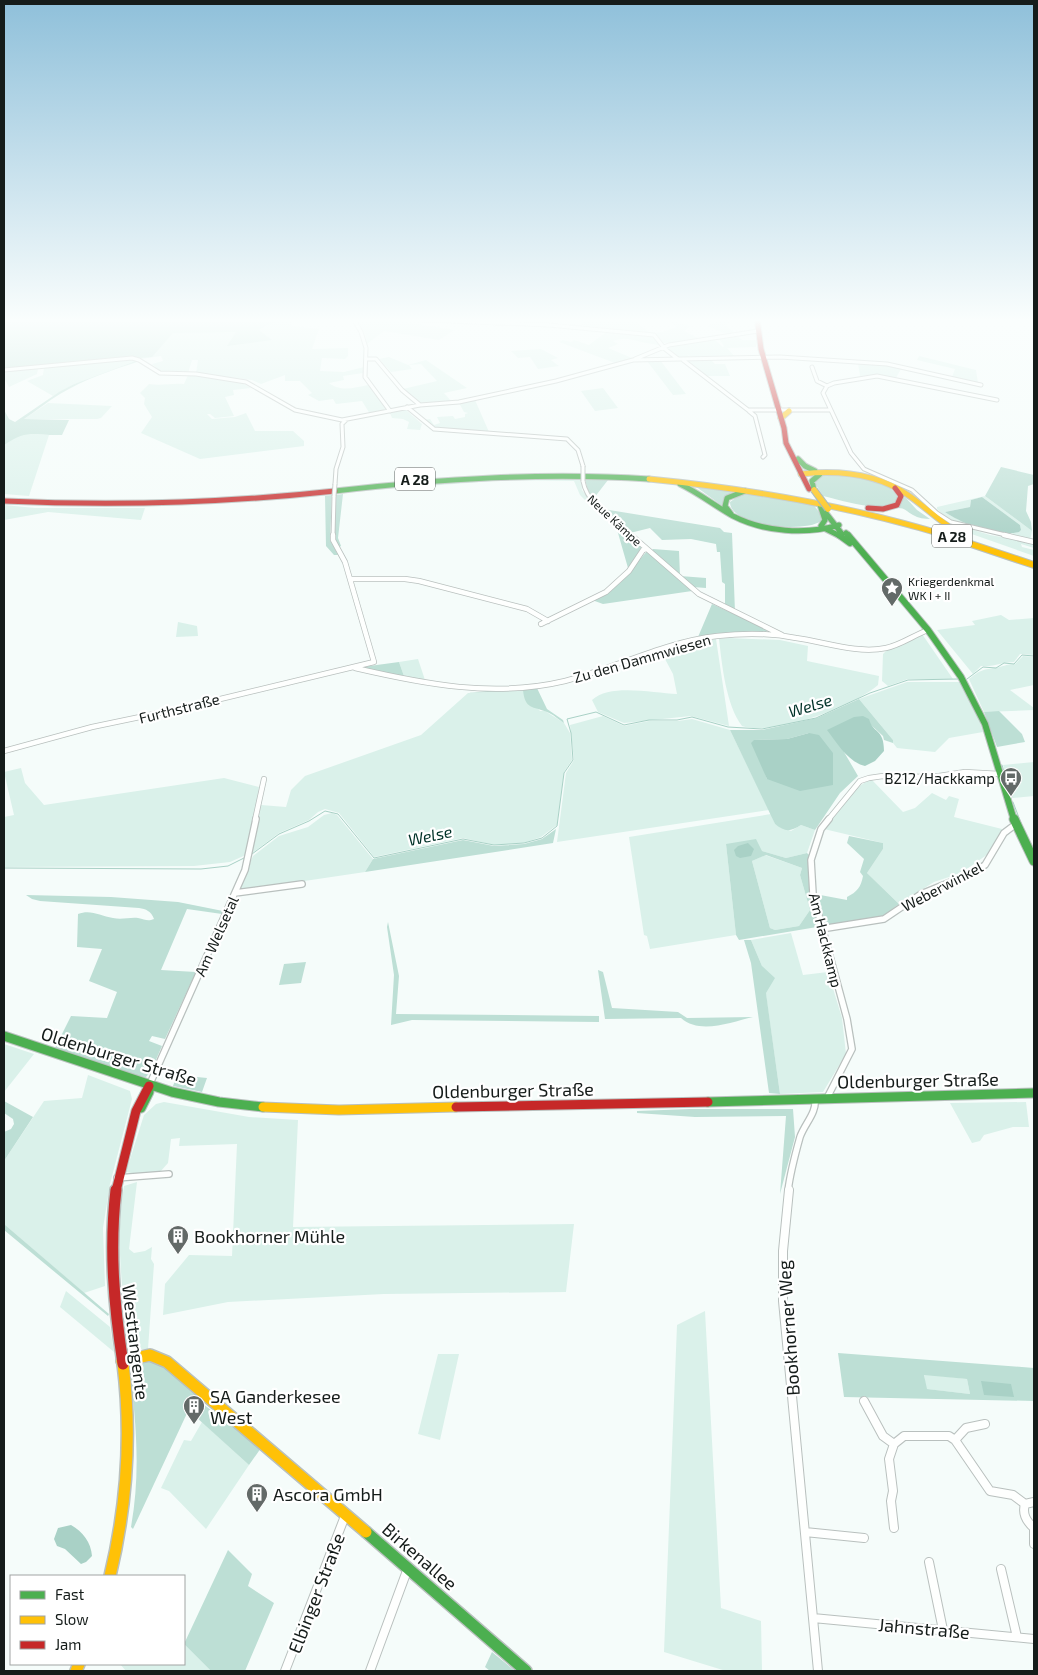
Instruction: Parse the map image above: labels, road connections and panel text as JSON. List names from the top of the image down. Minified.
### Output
{"streets":{"main road":["A 28","Oldenburger Straße","Westtangente","Birkenallee"],"street":["Neue Kämpe","Zu den Dammwiesen","Furthstraße","Weberwinkel","Am Welsetal","Am Hackkamp","Bookhorner Weg","Elbinger Straße","Jahnstraße"]},"crossings":[["Neue Kämpe","Zu den Dammwiesen"],["Zu den Dammwiesen","Furthstraße"],["Weberwinkel","Am Hackkamp"],["Am Welsetal","Oldenburger Straße"],["Am Welsetal","Westtangente"],["Am Hackkamp","Oldenburger Straße"],["Oldenburger Straße","Bookhorner Weg"],["Oldenburger Straße","Westtangente"],["Bookhorner Weg","Jahnstraße"],["Westtangente","Birkenallee"],["Birkenallee","Elbinger Straße"]],"water":["Welse"],"places":{"place":["Kriegerdenkmal WK I + II"],"bus stop":["B212/Hackkamp"],"building":["Bookhorner Mühle","SA Ganderkesee West","Ascora GmbH"]},"legend":["Fast","Slow","Jam"]}
